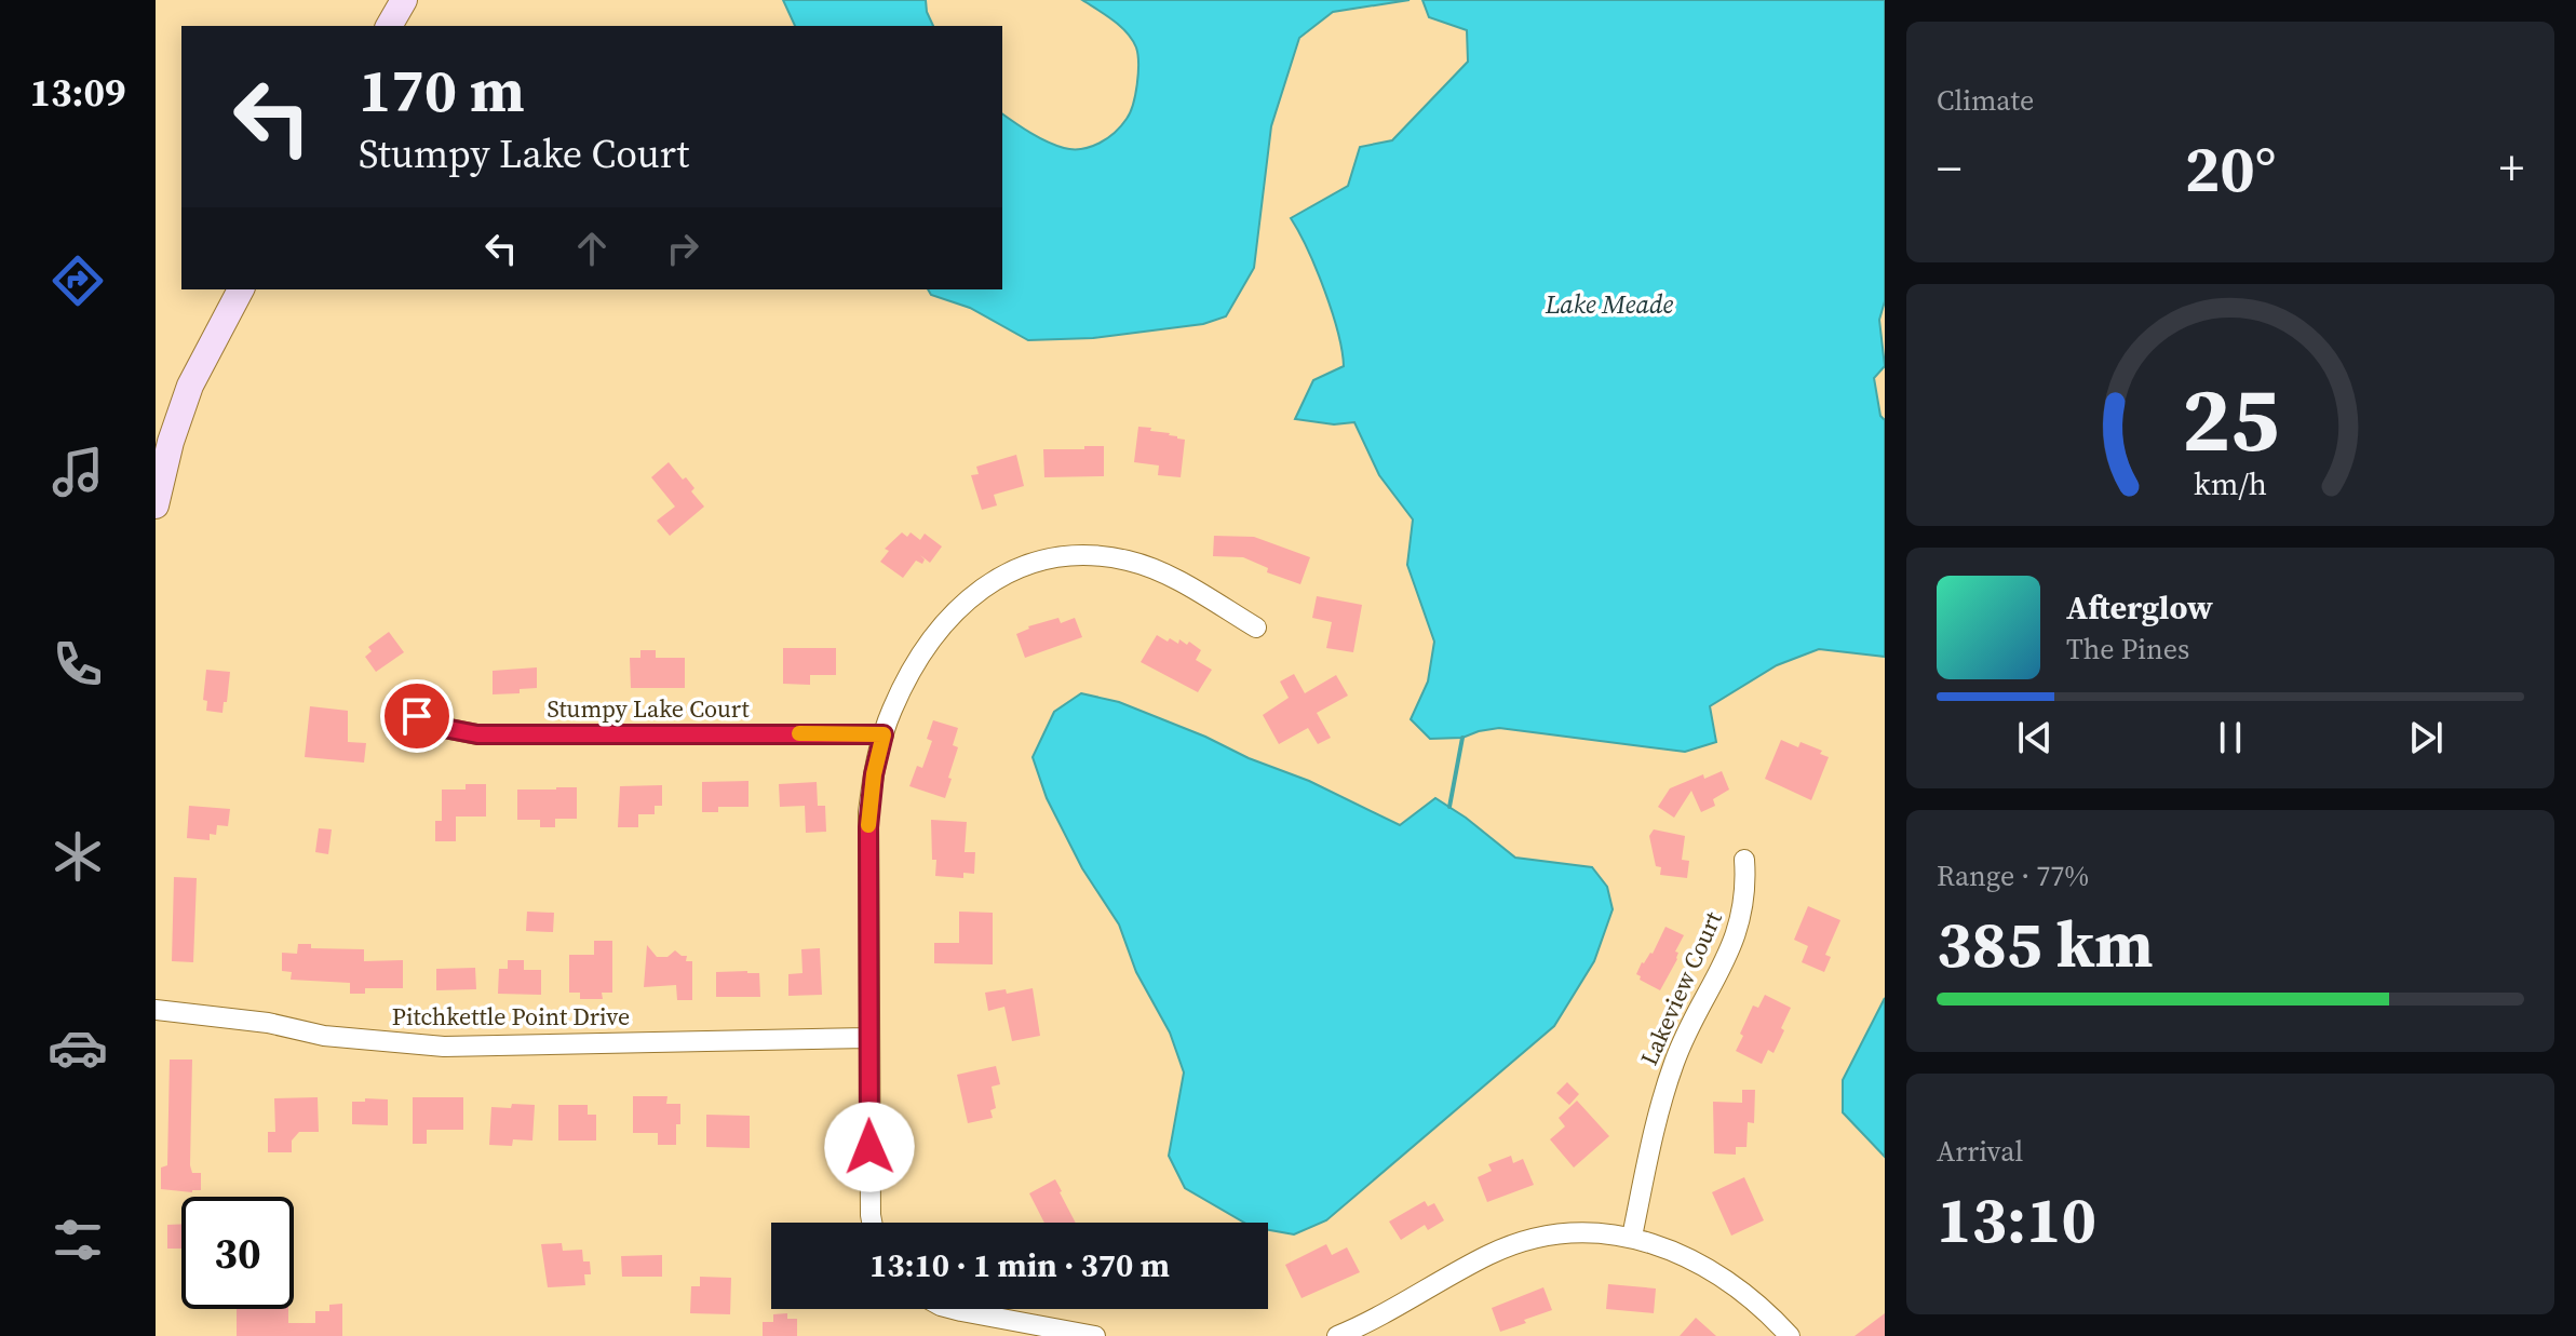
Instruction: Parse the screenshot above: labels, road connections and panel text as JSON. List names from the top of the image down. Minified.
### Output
{"streets":{"street":["Stumpy Lake Court","Lakeview Court","Pitchkettle Point Drive"]},"water":["Lake Meade"],"page":{"tabs":"13:09","tile":["Climate",["Range · 77%","385 km"],["Arrival","13:10"]],"turn":["170 m","Stumpy Lake Court"],"heat":["−","20°","+"],"song":["Afterglow","The Pines"],"limit":"30","trip":"13:10 · 1 min · 370 m","gauge":["25","km/h"]}}
